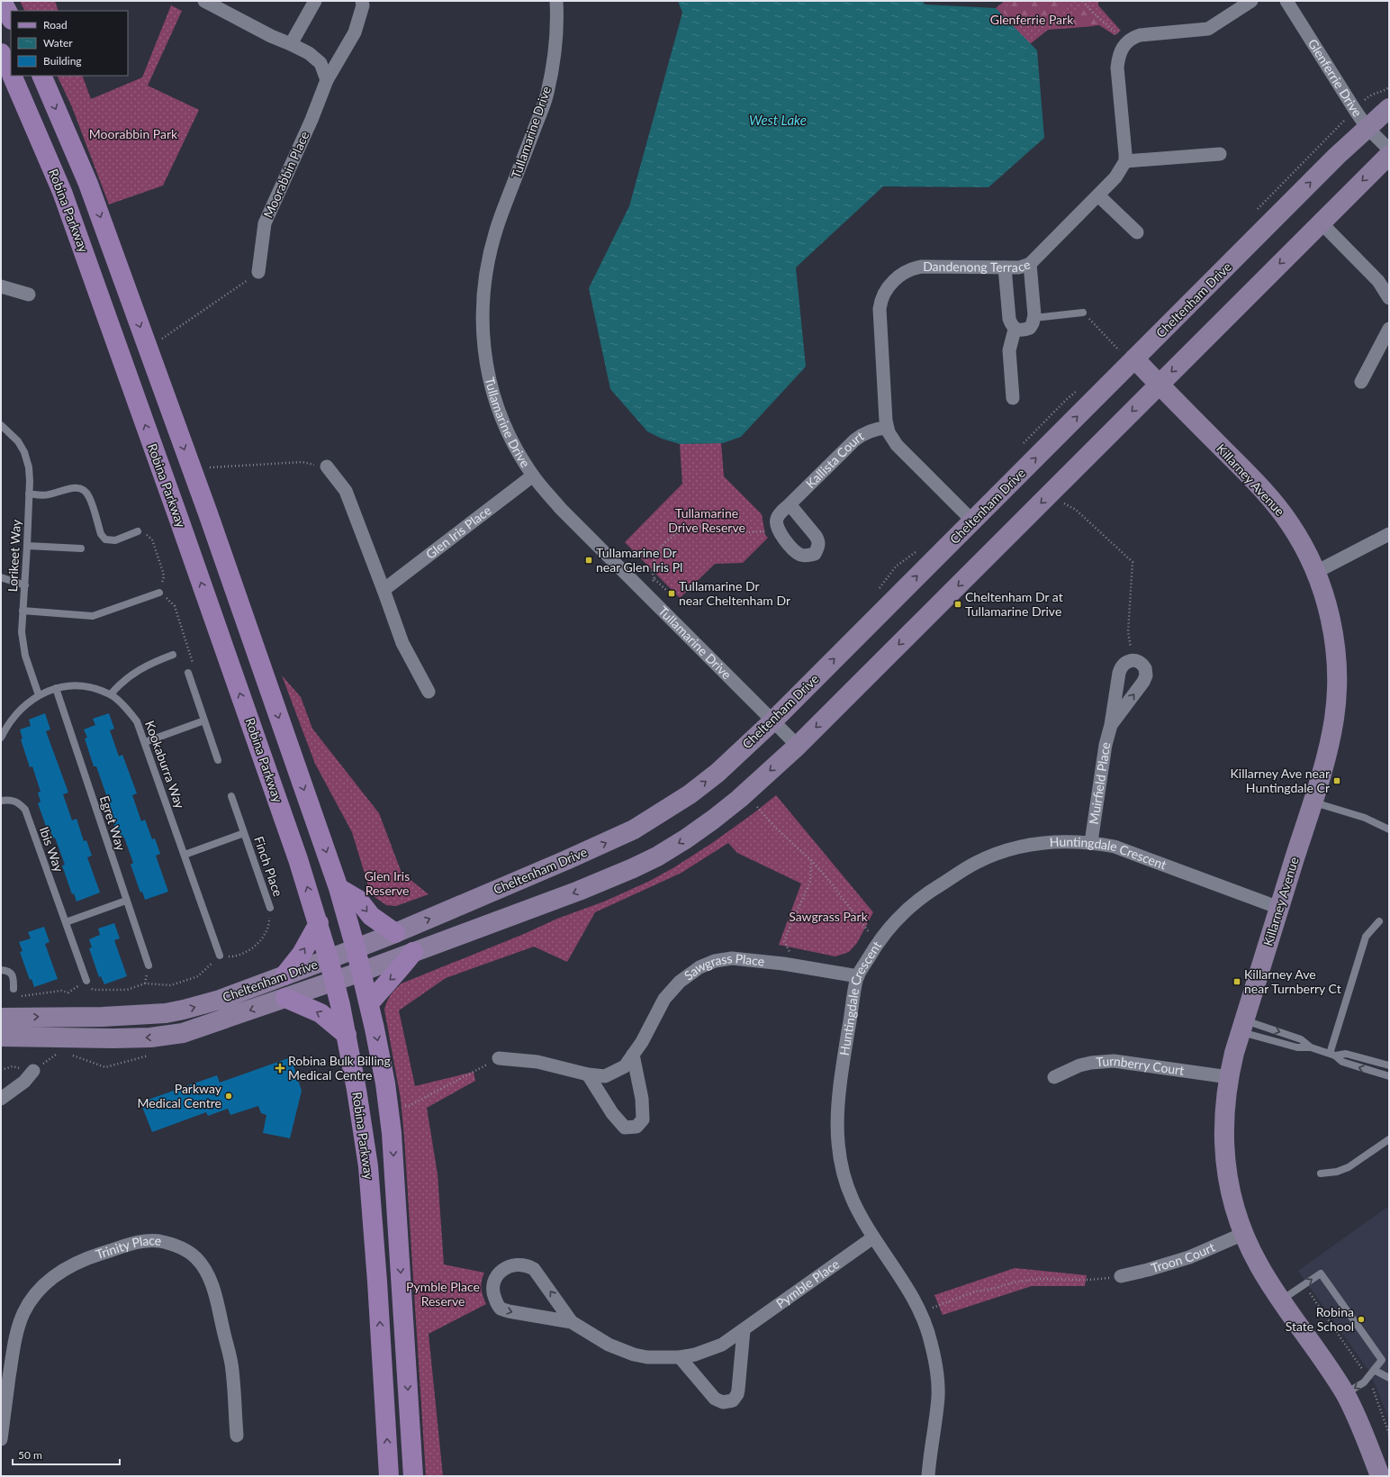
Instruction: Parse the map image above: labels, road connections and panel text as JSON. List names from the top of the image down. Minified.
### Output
{"streets":{"main road":["Robina Parkway","Cheltenham Drive","Killarney Avenue"],"street":["Glenferrie Drive","Tullamarine Drive","Moorabbin Place","Dandenong Terrace","Kallista Court","Glen Iris Place","Muirfield Place","Huntingdale Crescent","Sawgrass Place","Turnberry Court","Trinity Place","Troon Court","Pymble Place"],"lane":["Lorikeet Way","Kookaburra Way","Egret Way","Ibis Way","Finch Place"]},"crossings":[["Glenferrie Drive","Cheltenham Drive"],["Tullamarine Drive","Cheltenham Drive"],["Tullamarine Drive","Glen Iris Place"],["Robina Parkway","Cheltenham Drive"],["Dandenong Terrace","Cheltenham Drive"],["Dandenong Terrace","Kallista Court"],["Cheltenham Drive","Killarney Avenue"],["Killarney Avenue","Huntingdale Crescent"],["Killarney Avenue","Turnberry Court"],["Killarney Avenue","Troon Court"],["Lorikeet Way","Kookaburra Way"],["Kookaburra Way","Egret Way"],["Kookaburra Way","Finch Place"],["Muirfield Place","Huntingdale Crescent"],["Huntingdale Crescent","Sawgrass Place"],["Huntingdale Crescent","Pymble Place"]],"water":["West Lake"],"parks":["Glenferrie Park","Moorabbin Park","Tullamarine Drive Reserve","Glen Iris Reserve","Sawgrass Park","Pymble Place Reserve"],"places":{"transit":["Tullamarine Dr near Glen Iris Pl","Tullamarine Dr near Cheltenham Dr","Cheltenham Dr at Tullamarine Drive","Killarney Ave near Huntingdale Cr","Killarney Ave near Turnberry Ct"],"health":["Robina Bulk Billing Medical Centre"],"other":["Parkway Medical Centre","Robina State School"]},"legend":["Road","Water","Building"],"scale_bar":"50 m"}
